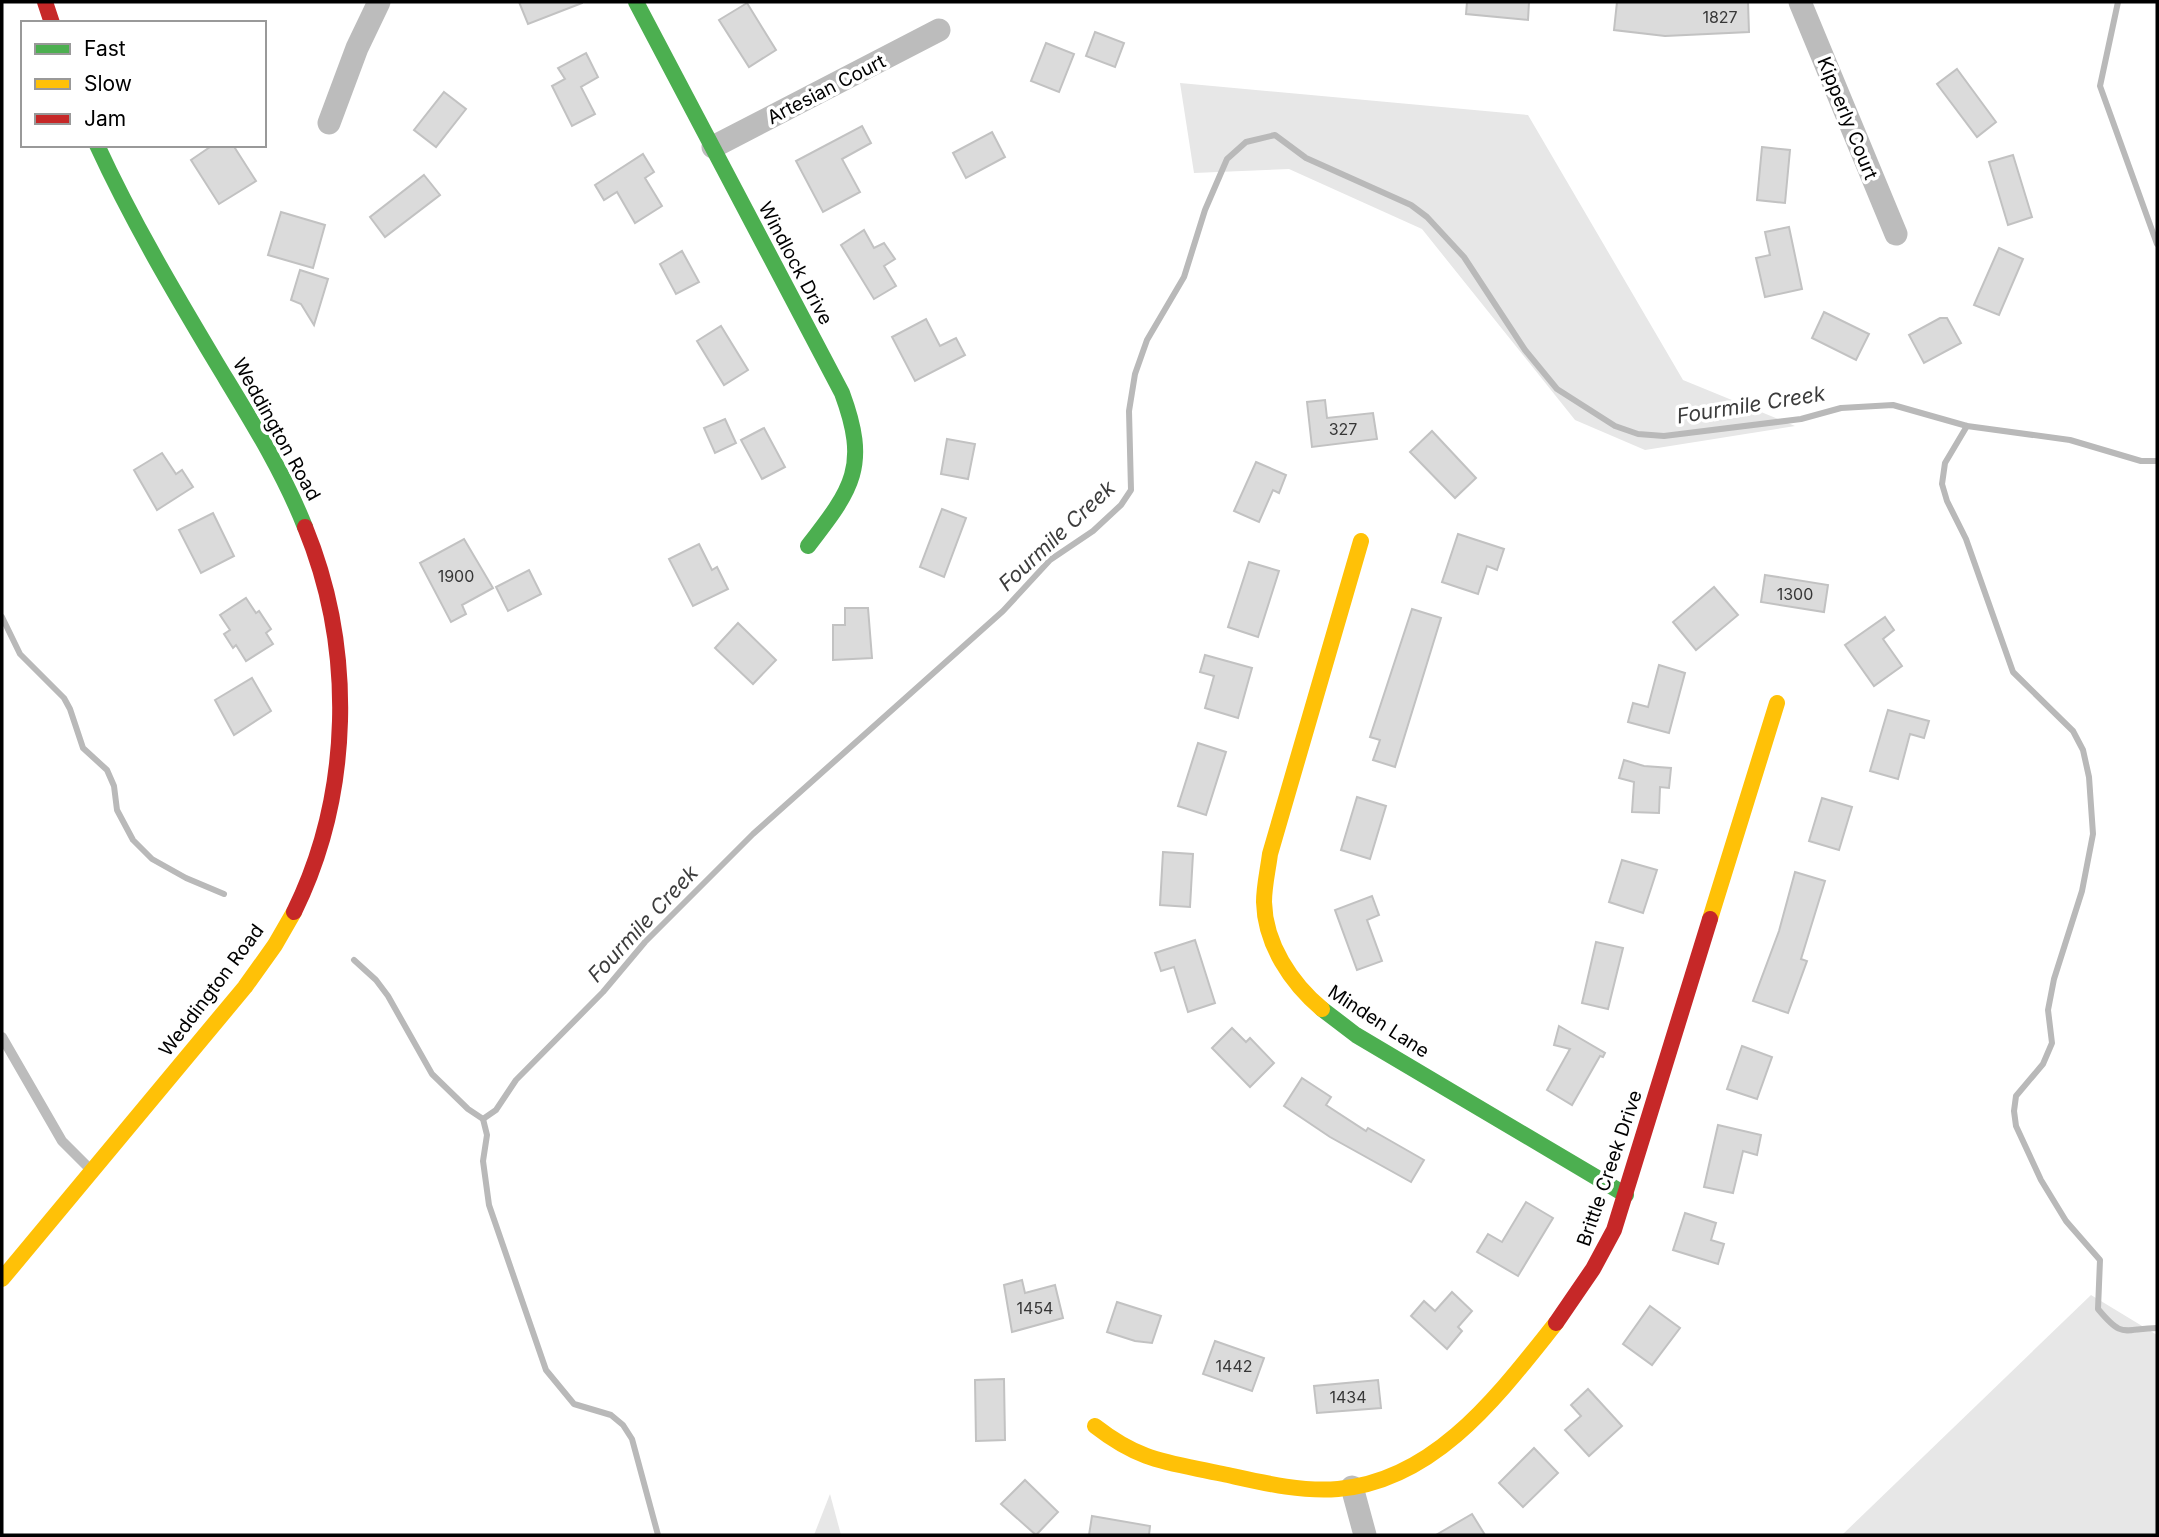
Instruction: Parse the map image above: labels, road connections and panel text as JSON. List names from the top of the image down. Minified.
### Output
{"streets":{"street":["Artesian Court","Kipperly Court","Windlock Drive","Weddington Road","Minden Lane","Brittle Creek Drive"]},"crossings":[["Artesian Court","Windlock Drive"],["Minden Lane","Brittle Creek Drive"]],"water":["Fourmile Creek"],"house_numbers":["1827","327","1900","1300","1454","1442","1434"],"legend":["Fast","Slow","Jam"]}
